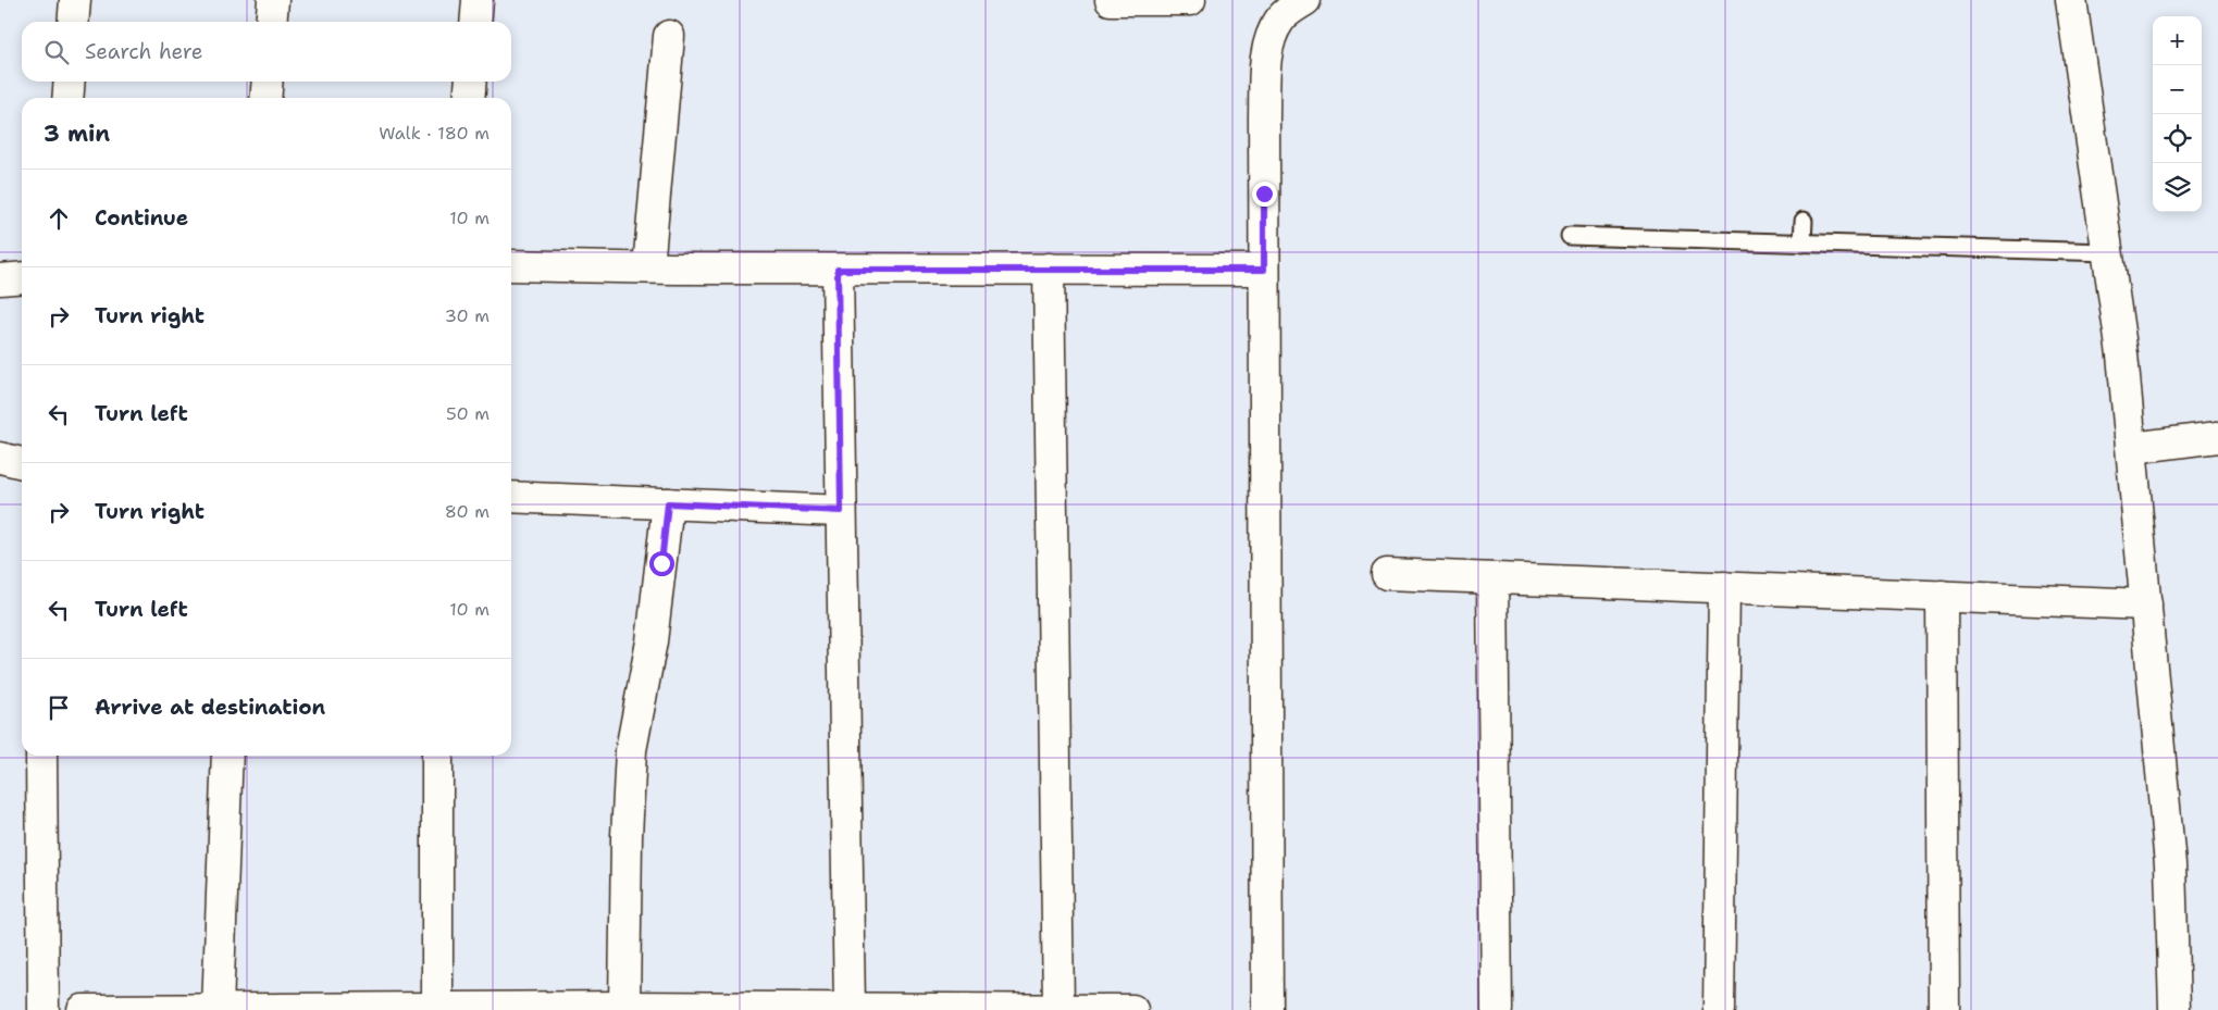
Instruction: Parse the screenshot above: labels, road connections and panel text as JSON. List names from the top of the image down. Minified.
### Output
{"page":{"map_buttons":["+","−"],"search":"Search here","heading":["3 min","Walk · 180 m"],"list":[["Continue","10 m"],["Turn right","30 m"],["Turn left","50 m"],["Turn right","80 m"],["Turn left","10 m"],"Arrive at destination"]}}
